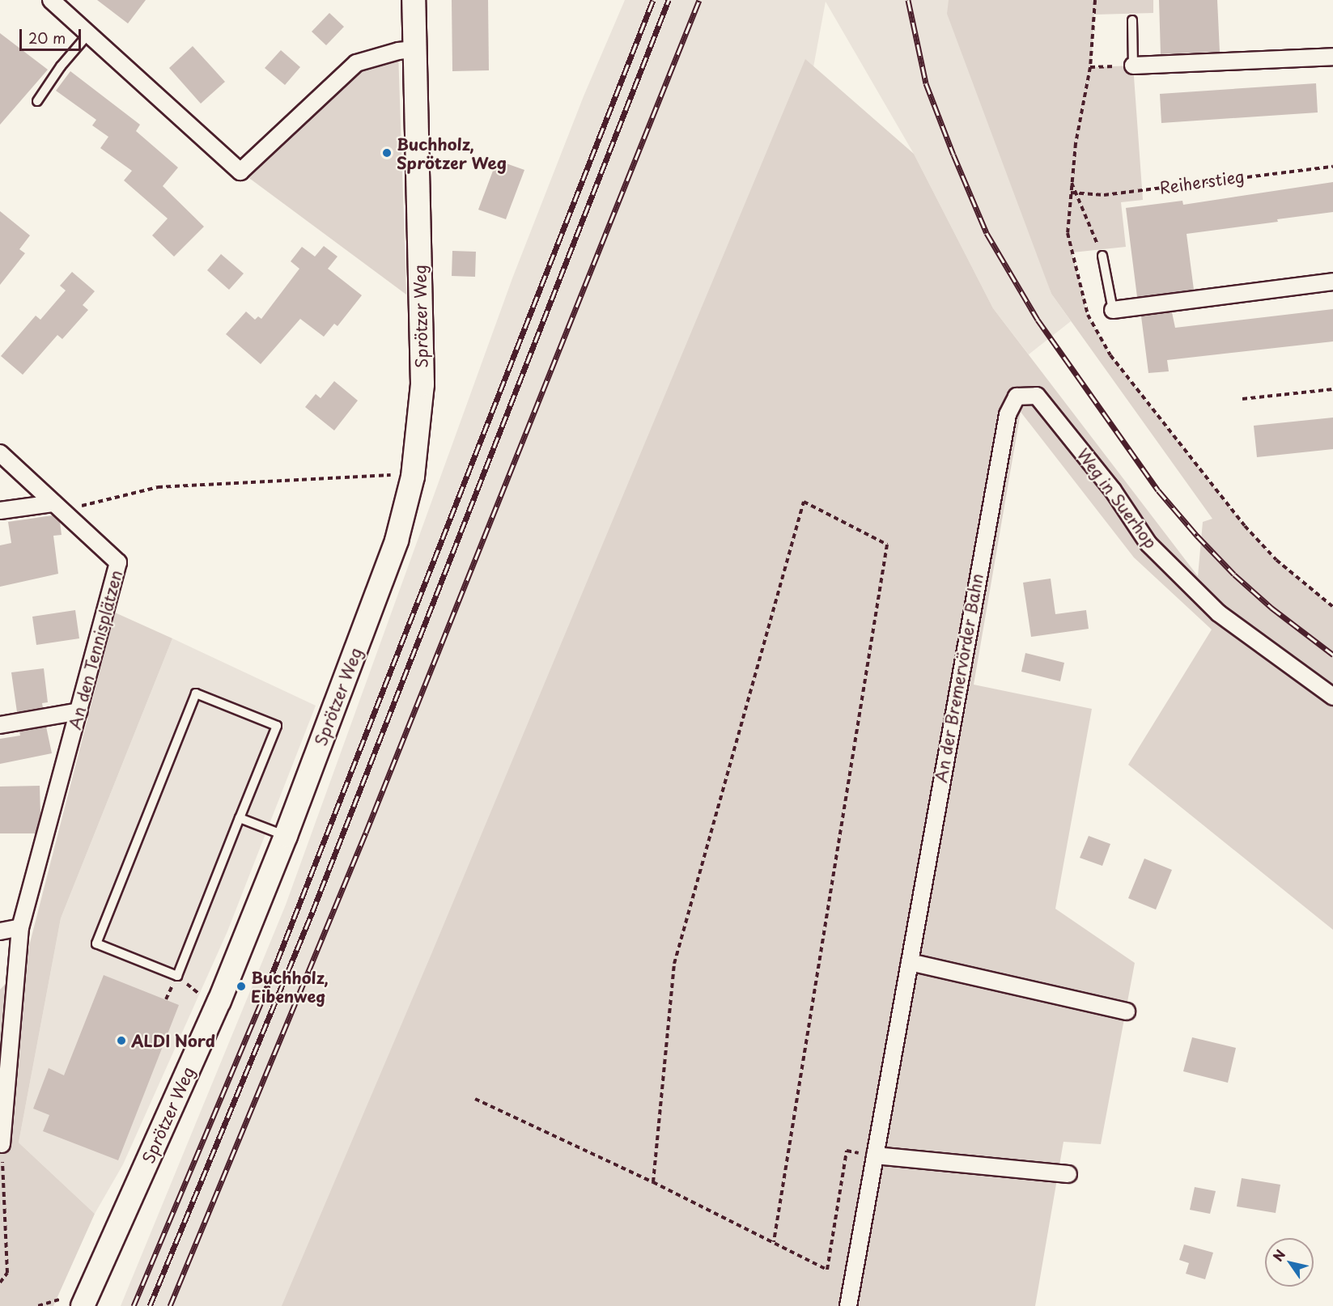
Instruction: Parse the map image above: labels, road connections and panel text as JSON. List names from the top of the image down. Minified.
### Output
{"streets":{"street":["Sprötzer Weg","Weg in Suerhop","An den Tennisplätzen","An der Bremervörder Bahn"],"path":["Reiherstieg"]},"crossings":[["Weg in Suerhop","An der Bremervörder Bahn"]],"places":["Buchholz, Sprötzer Weg","Buchholz, Eibenweg","ALDI Nord"],"scale_bar":"20 m","north":"top left"}
